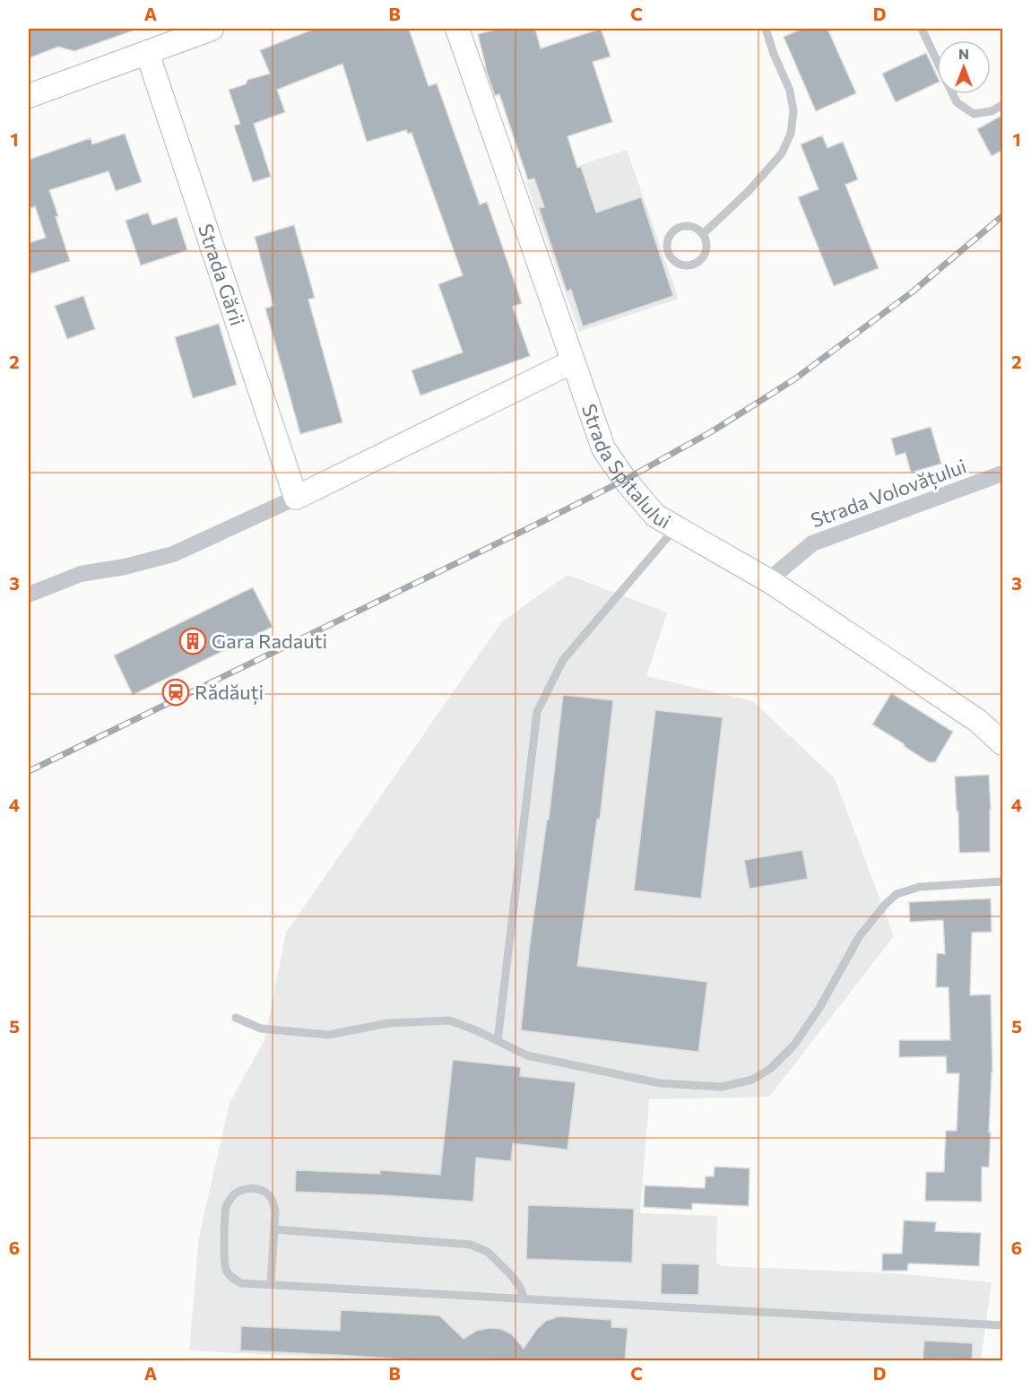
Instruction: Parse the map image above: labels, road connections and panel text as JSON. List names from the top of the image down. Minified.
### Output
{"streets":{"main road":["Strada Gării","Strada Spitalului"],"street":["Strada Volovățului"]},"crossings":[["Strada Spitalului","Strada Volovățului"]],"places":{"building":["Gara Radauti"],"station":["Rădăuți"]},"north":"top","grid":{"columns":["A","B","C","D"],"rows":["1","2","3","4","5","6"]}}
